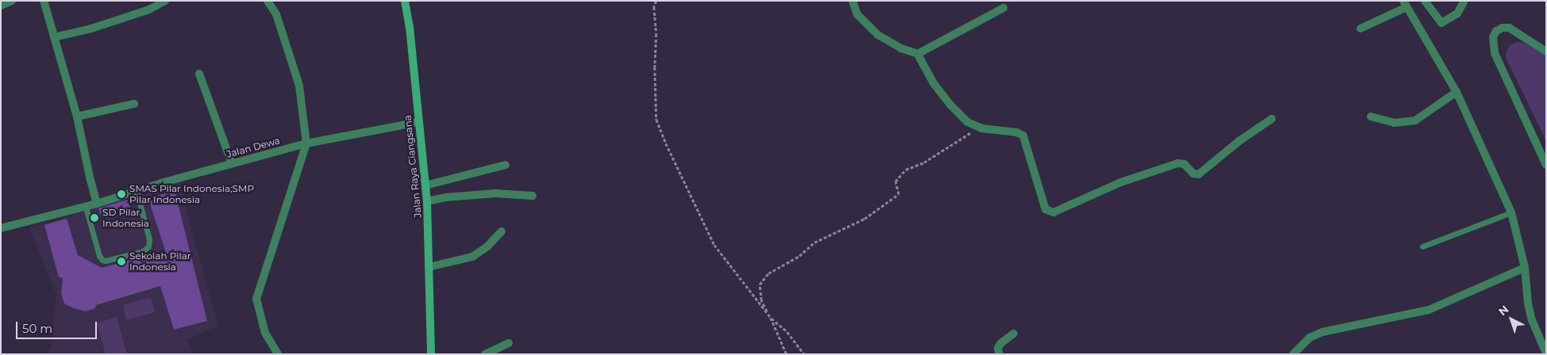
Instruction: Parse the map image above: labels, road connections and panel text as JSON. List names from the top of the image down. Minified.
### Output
{"streets":{"main road":["Jalan Raya Ciangsana"],"street":["Jalan Dewa"]},"crossings":[["Jalan Dewa","Jalan Raya Ciangsana"]],"places":["SMAS Pilar Indonesia;SMP Pilar Indonesia","SD Pilar Indonesia","Sekolah Pilar Indonesia"],"scale_bar":"50 m","north":"top left"}
